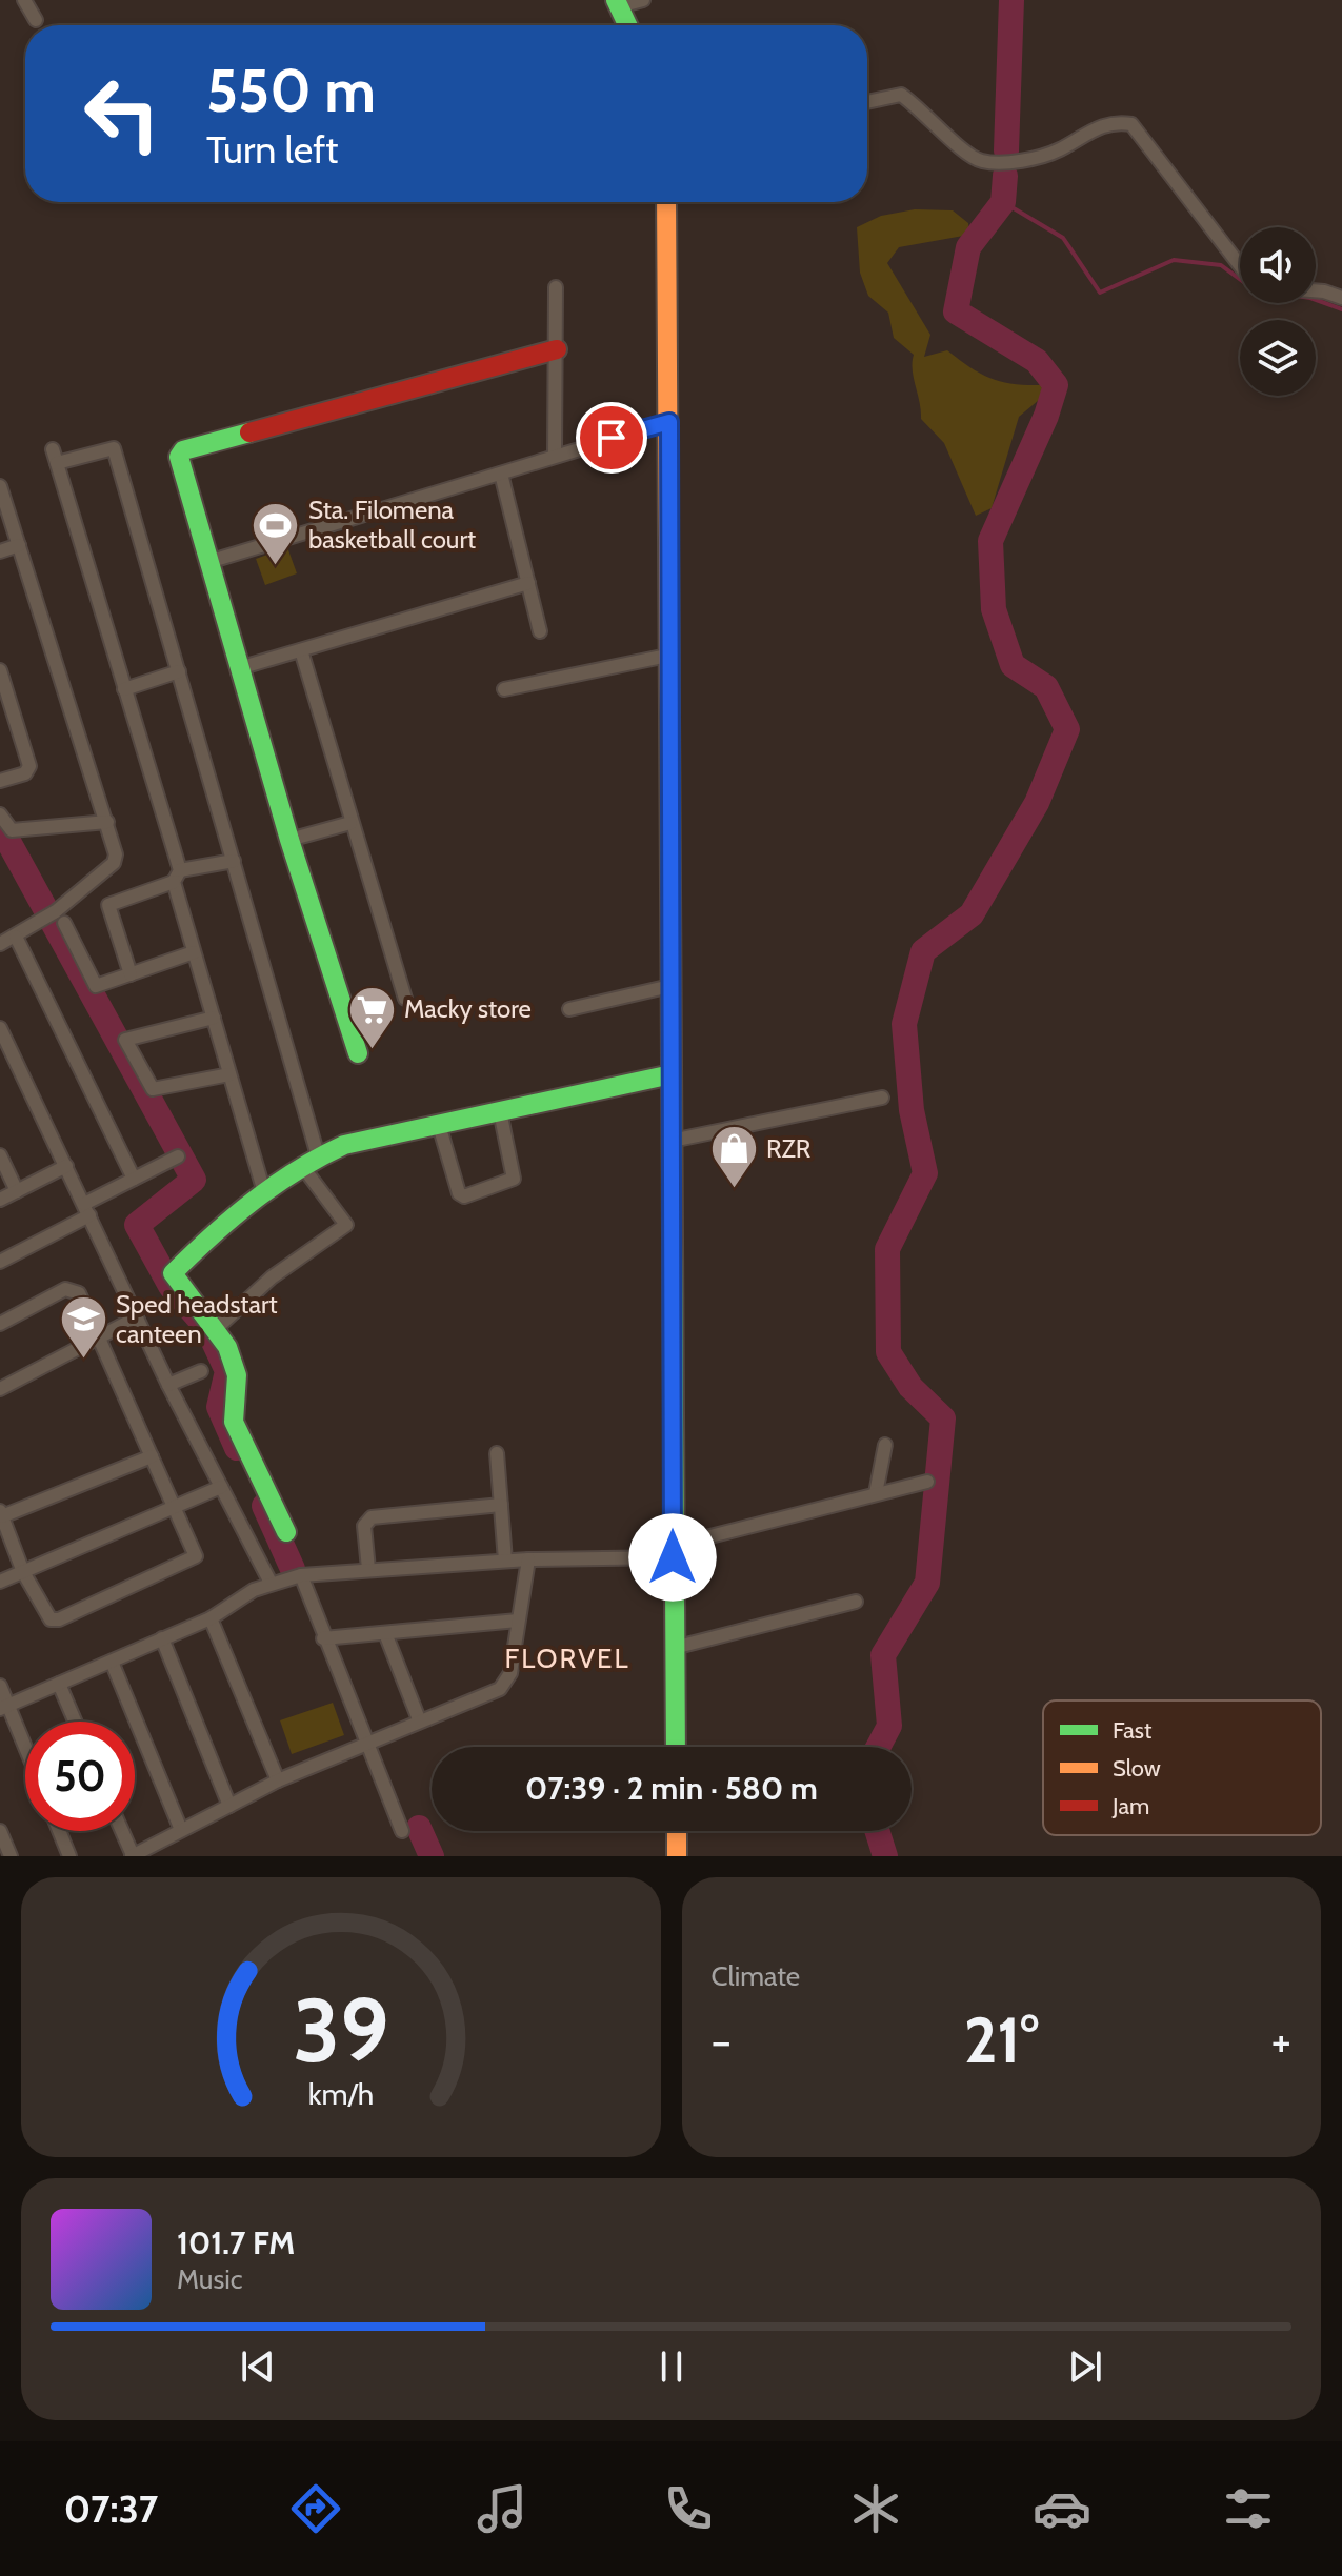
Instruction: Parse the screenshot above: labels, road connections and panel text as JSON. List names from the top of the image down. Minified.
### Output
{"districts":["FLORVEL"],"places":{"sports":["Sta. Filomena basketball court"],"supermarket":["Macky store"],"shop":["RZR"],"school or university":["Sped headstart canteen"]},"legend":["Fast","Slow","Jam"],"page":{"turn":["550 m","Turn left"],"limit":"50","trip":"07:39 · 2 min · 580 m","tile":"Climate","heat":["−","21°","+"],"song":["101.7 FM","Music"],"tabs":"07:37","gauge":["39","km/h"]}}
